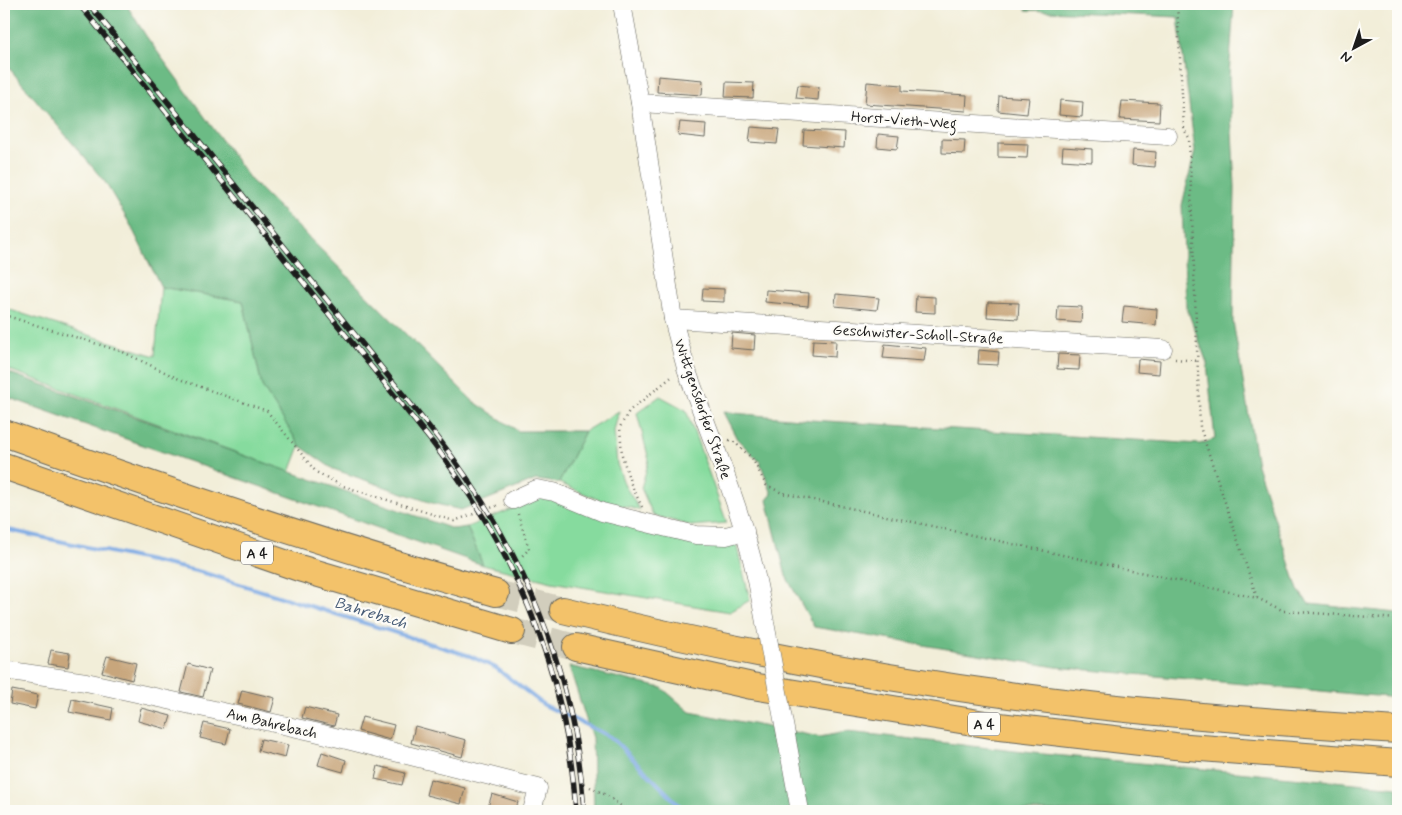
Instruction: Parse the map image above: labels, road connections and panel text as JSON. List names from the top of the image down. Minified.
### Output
{"streets":{"highway":["A 4"],"street":["Horst-Vieth-Weg","Geschwister-Scholl-Straße","Wittgensdorfer Straße","Am Bahrebach"]},"crossings":[["Horst-Vieth-Weg","Wittgensdorfer Straße"],["Geschwister-Scholl-Straße","Wittgensdorfer Straße"]],"water":["Bahrebach"],"north":"bottom left"}
